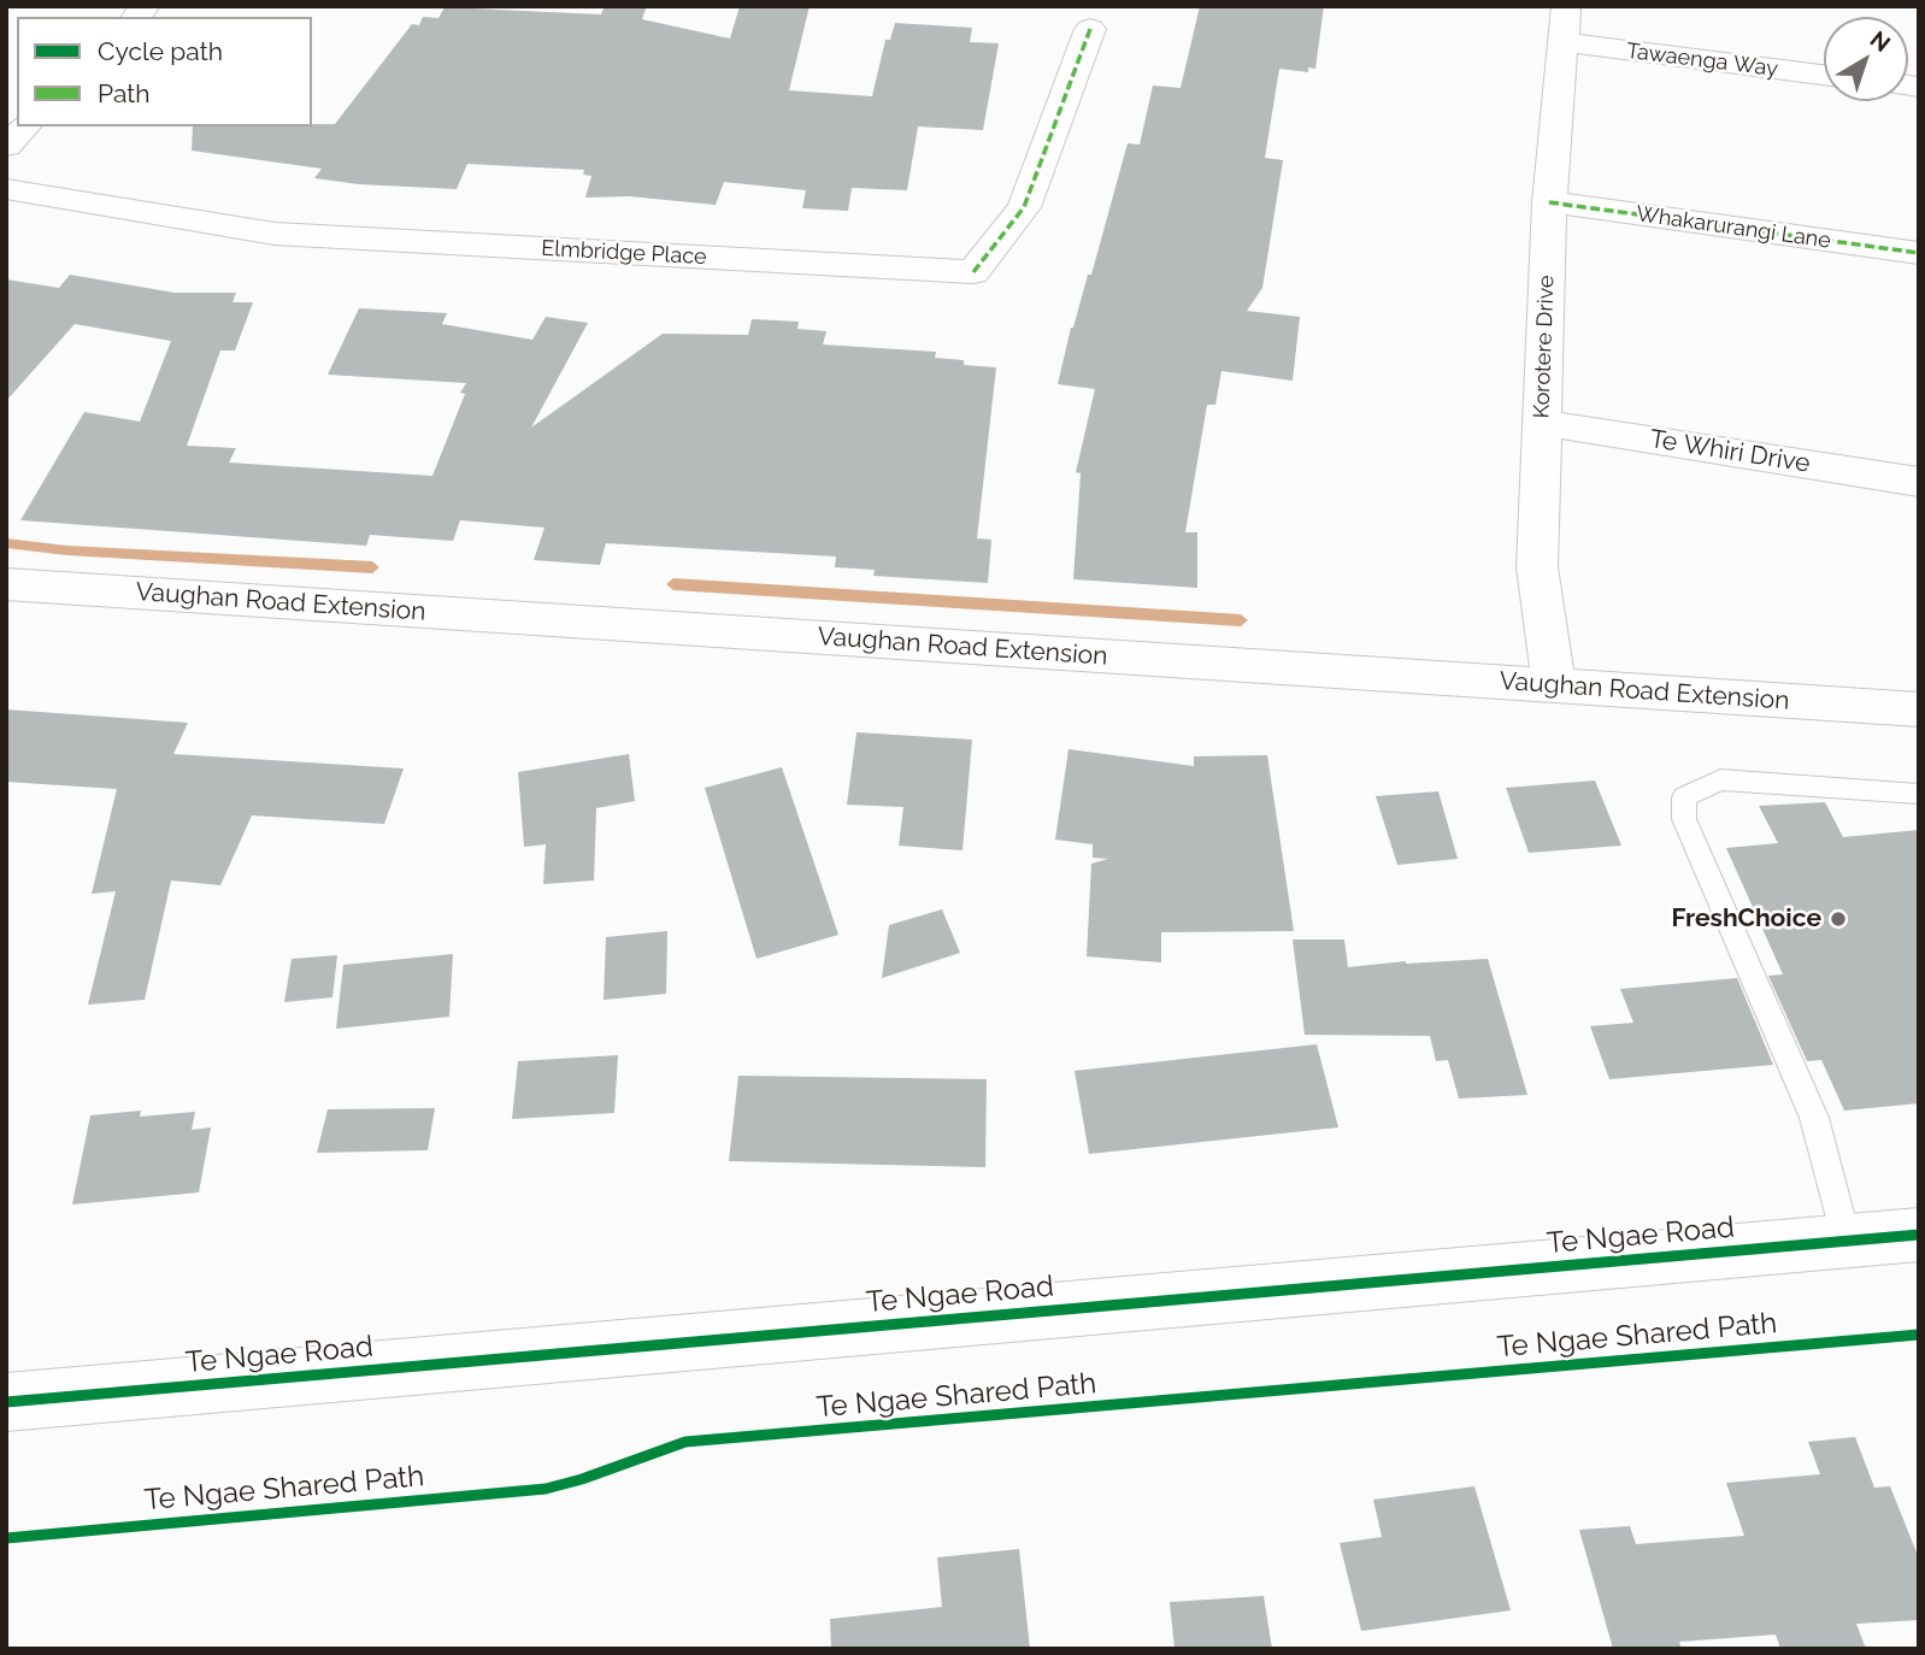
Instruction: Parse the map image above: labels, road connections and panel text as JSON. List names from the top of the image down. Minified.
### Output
{"streets":{"main road":["Tawaenga Way","Whakarurangi Lane","Elmbridge Place","Korotere Drive","Te Whiri Drive","Vaughan Road Extension","Te Ngae Road"],"cycle path":["Te Ngae Shared Path"]},"crossings":[["Tawaenga Way","Korotere Drive"],["Whakarurangi Lane","Korotere Drive"],["Korotere Drive","Te Whiri Drive"],["Korotere Drive","Vaughan Road Extension"]],"places":["FreshChoice"],"legend":["Cycle path","Path"],"north":"top right"}
